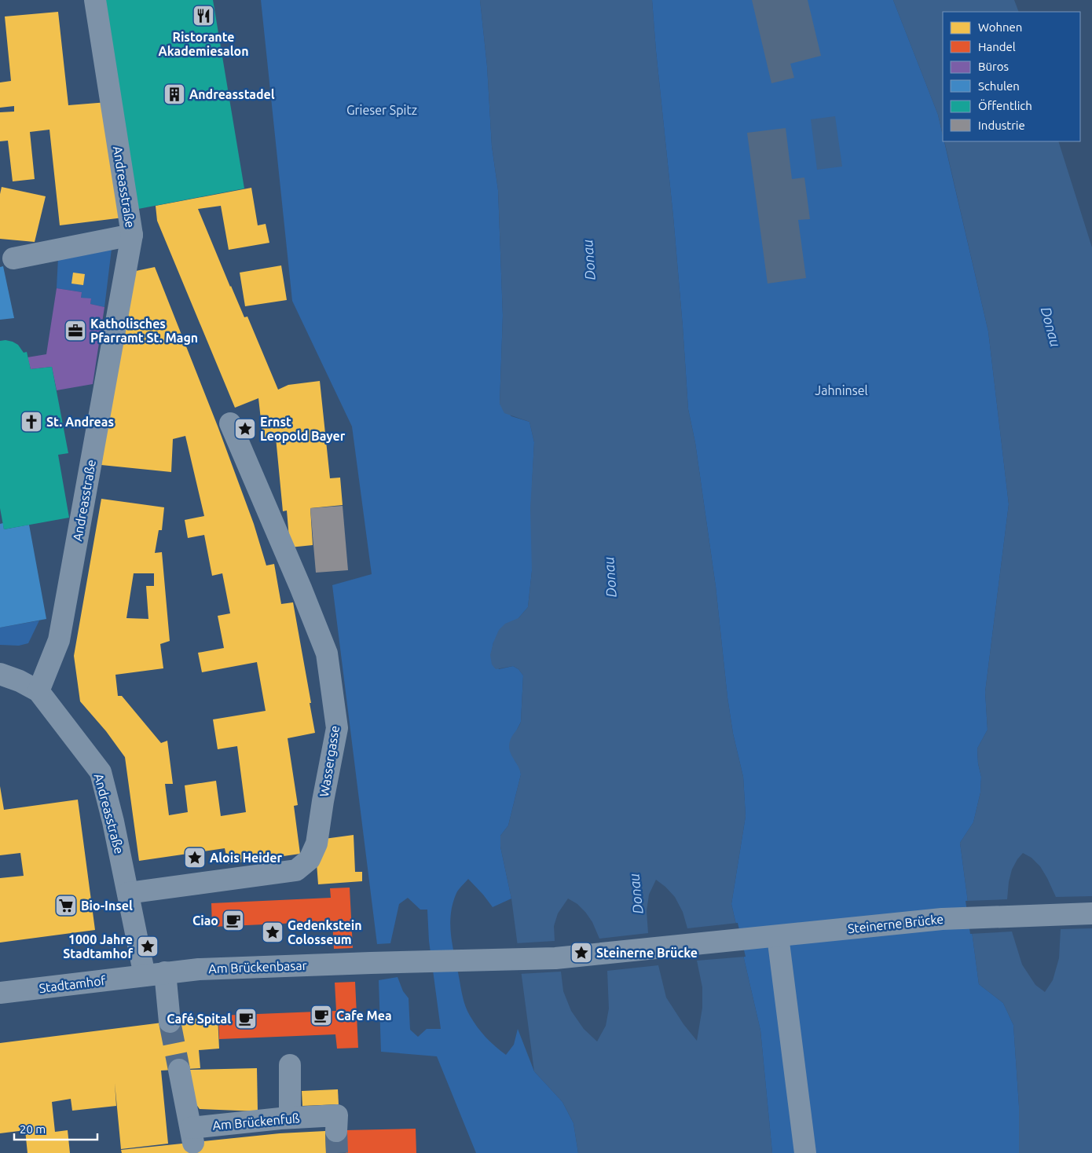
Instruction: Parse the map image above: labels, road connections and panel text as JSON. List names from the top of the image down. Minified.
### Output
{"streets":{"street":["Andreasstraße","Wassergasse","Steinerne Brücke","Am Brückenbasar","Stadtamhof","Am Brückenfuß"]},"crossings":[["Andreasstraße","Wassergasse"],["Andreasstraße","Am Brückenbasar"],["Andreasstraße","Stadtamhof"],["Steinerne Brücke","Am Brückenbasar"],["Am Brückenbasar","Stadtamhof"]],"water":["Donau"],"parks":["Grieser Spitz","Jahninsel"],"places":{"restaurant":["Ristorante Akademiesalon"],"building":["Andreasstadel"],"office":["Katholisches Pfarramt St. Magn"],"church":["St. Andreas"],"place":["Ernst Leopold Bayer","Alois Heider","Gedenkstein Colosseum","1000 Jahre Stadtamhof","Steinerne Brücke"],"supermarket":["Bio-Insel"],"cafe":["Ciao","Cafe Mea","Café Spital"]},"legend":["Wohnen","Handel","Büros","Schulen","Öffentlich","Industrie"],"scale_bar":"20 m"}
